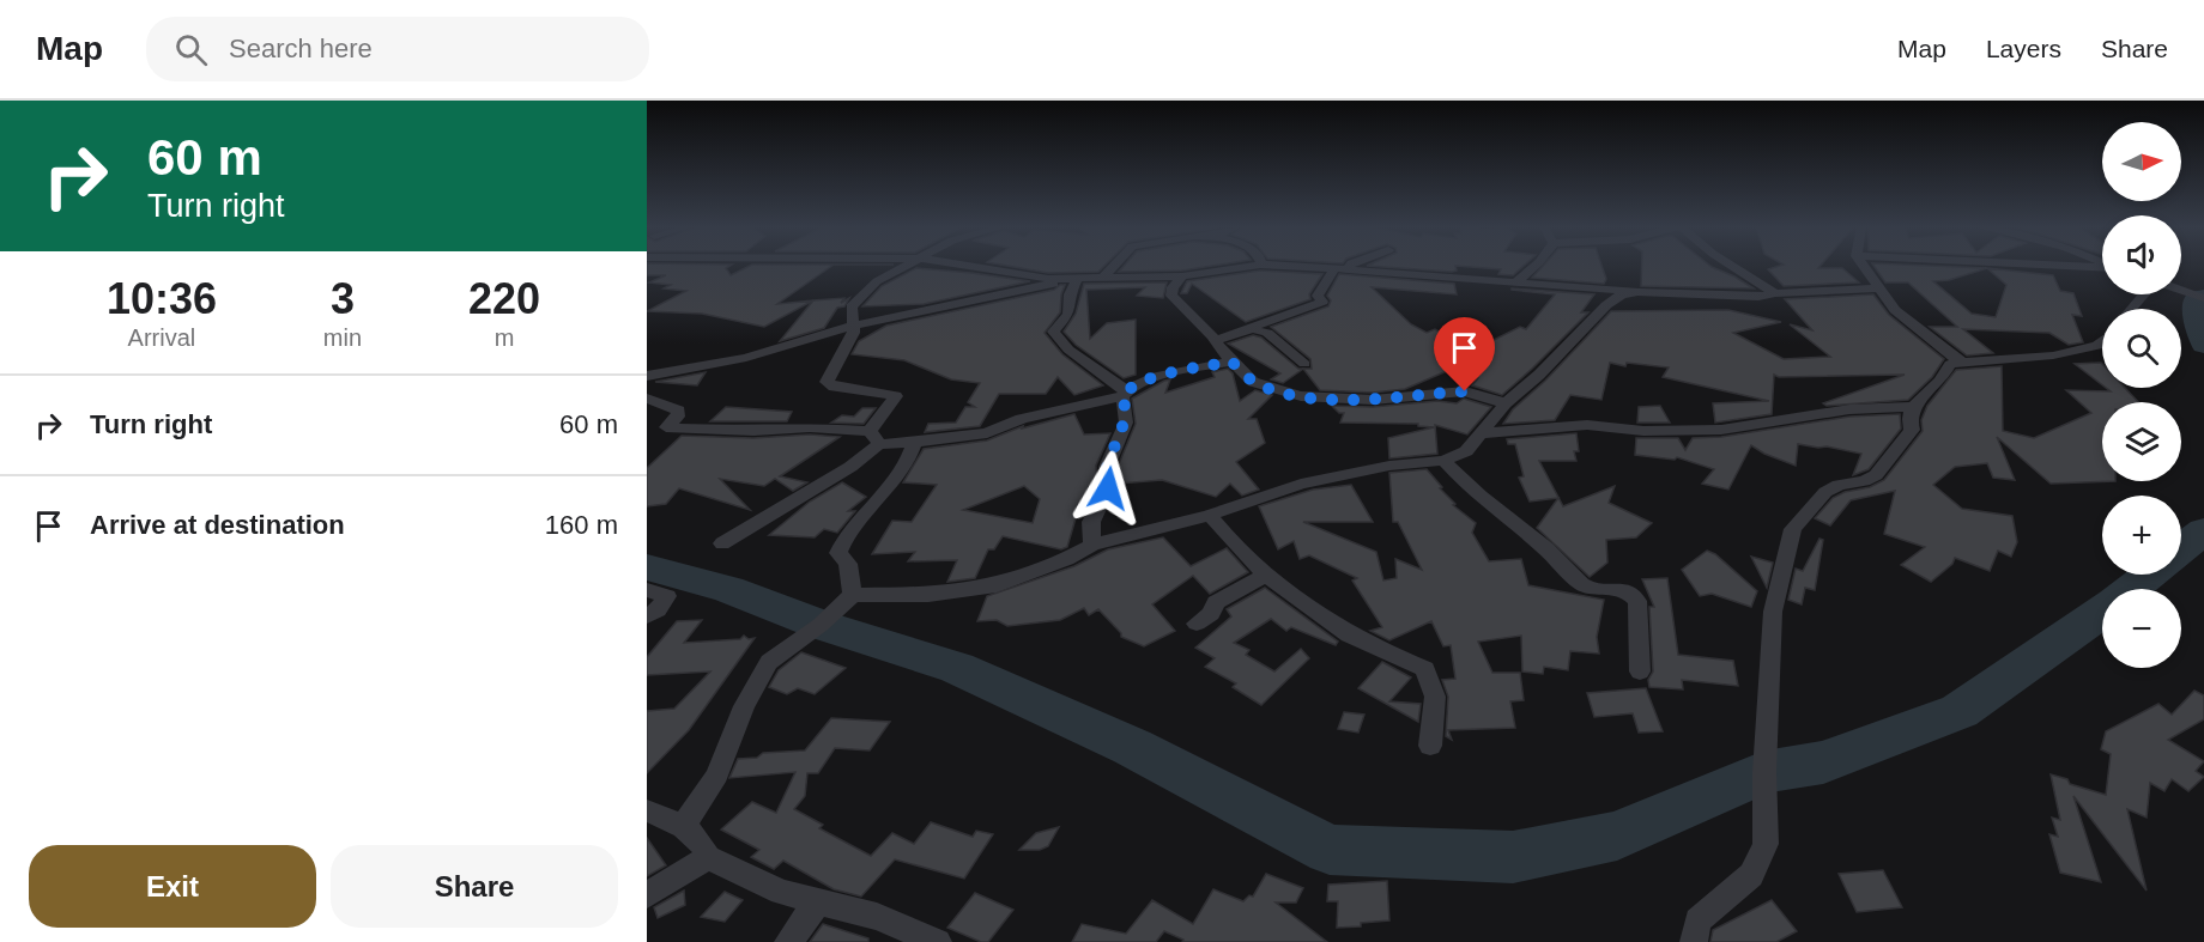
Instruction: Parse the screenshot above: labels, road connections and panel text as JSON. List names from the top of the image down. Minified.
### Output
{"north":"right","page":{"header":"Map","search":"Search here","nav":["Map","Layers","Share"],"turn":["60 m","Turn right"],"map_buttons":["+","−"],"eta":["10:36","Arrival","3","min","220","m"],"list":[{"name":"Turn right","value":"60 m"},{"name":"Arrive at destination","value":"160 m"}],"buttons":["Exit","Share"]}}
